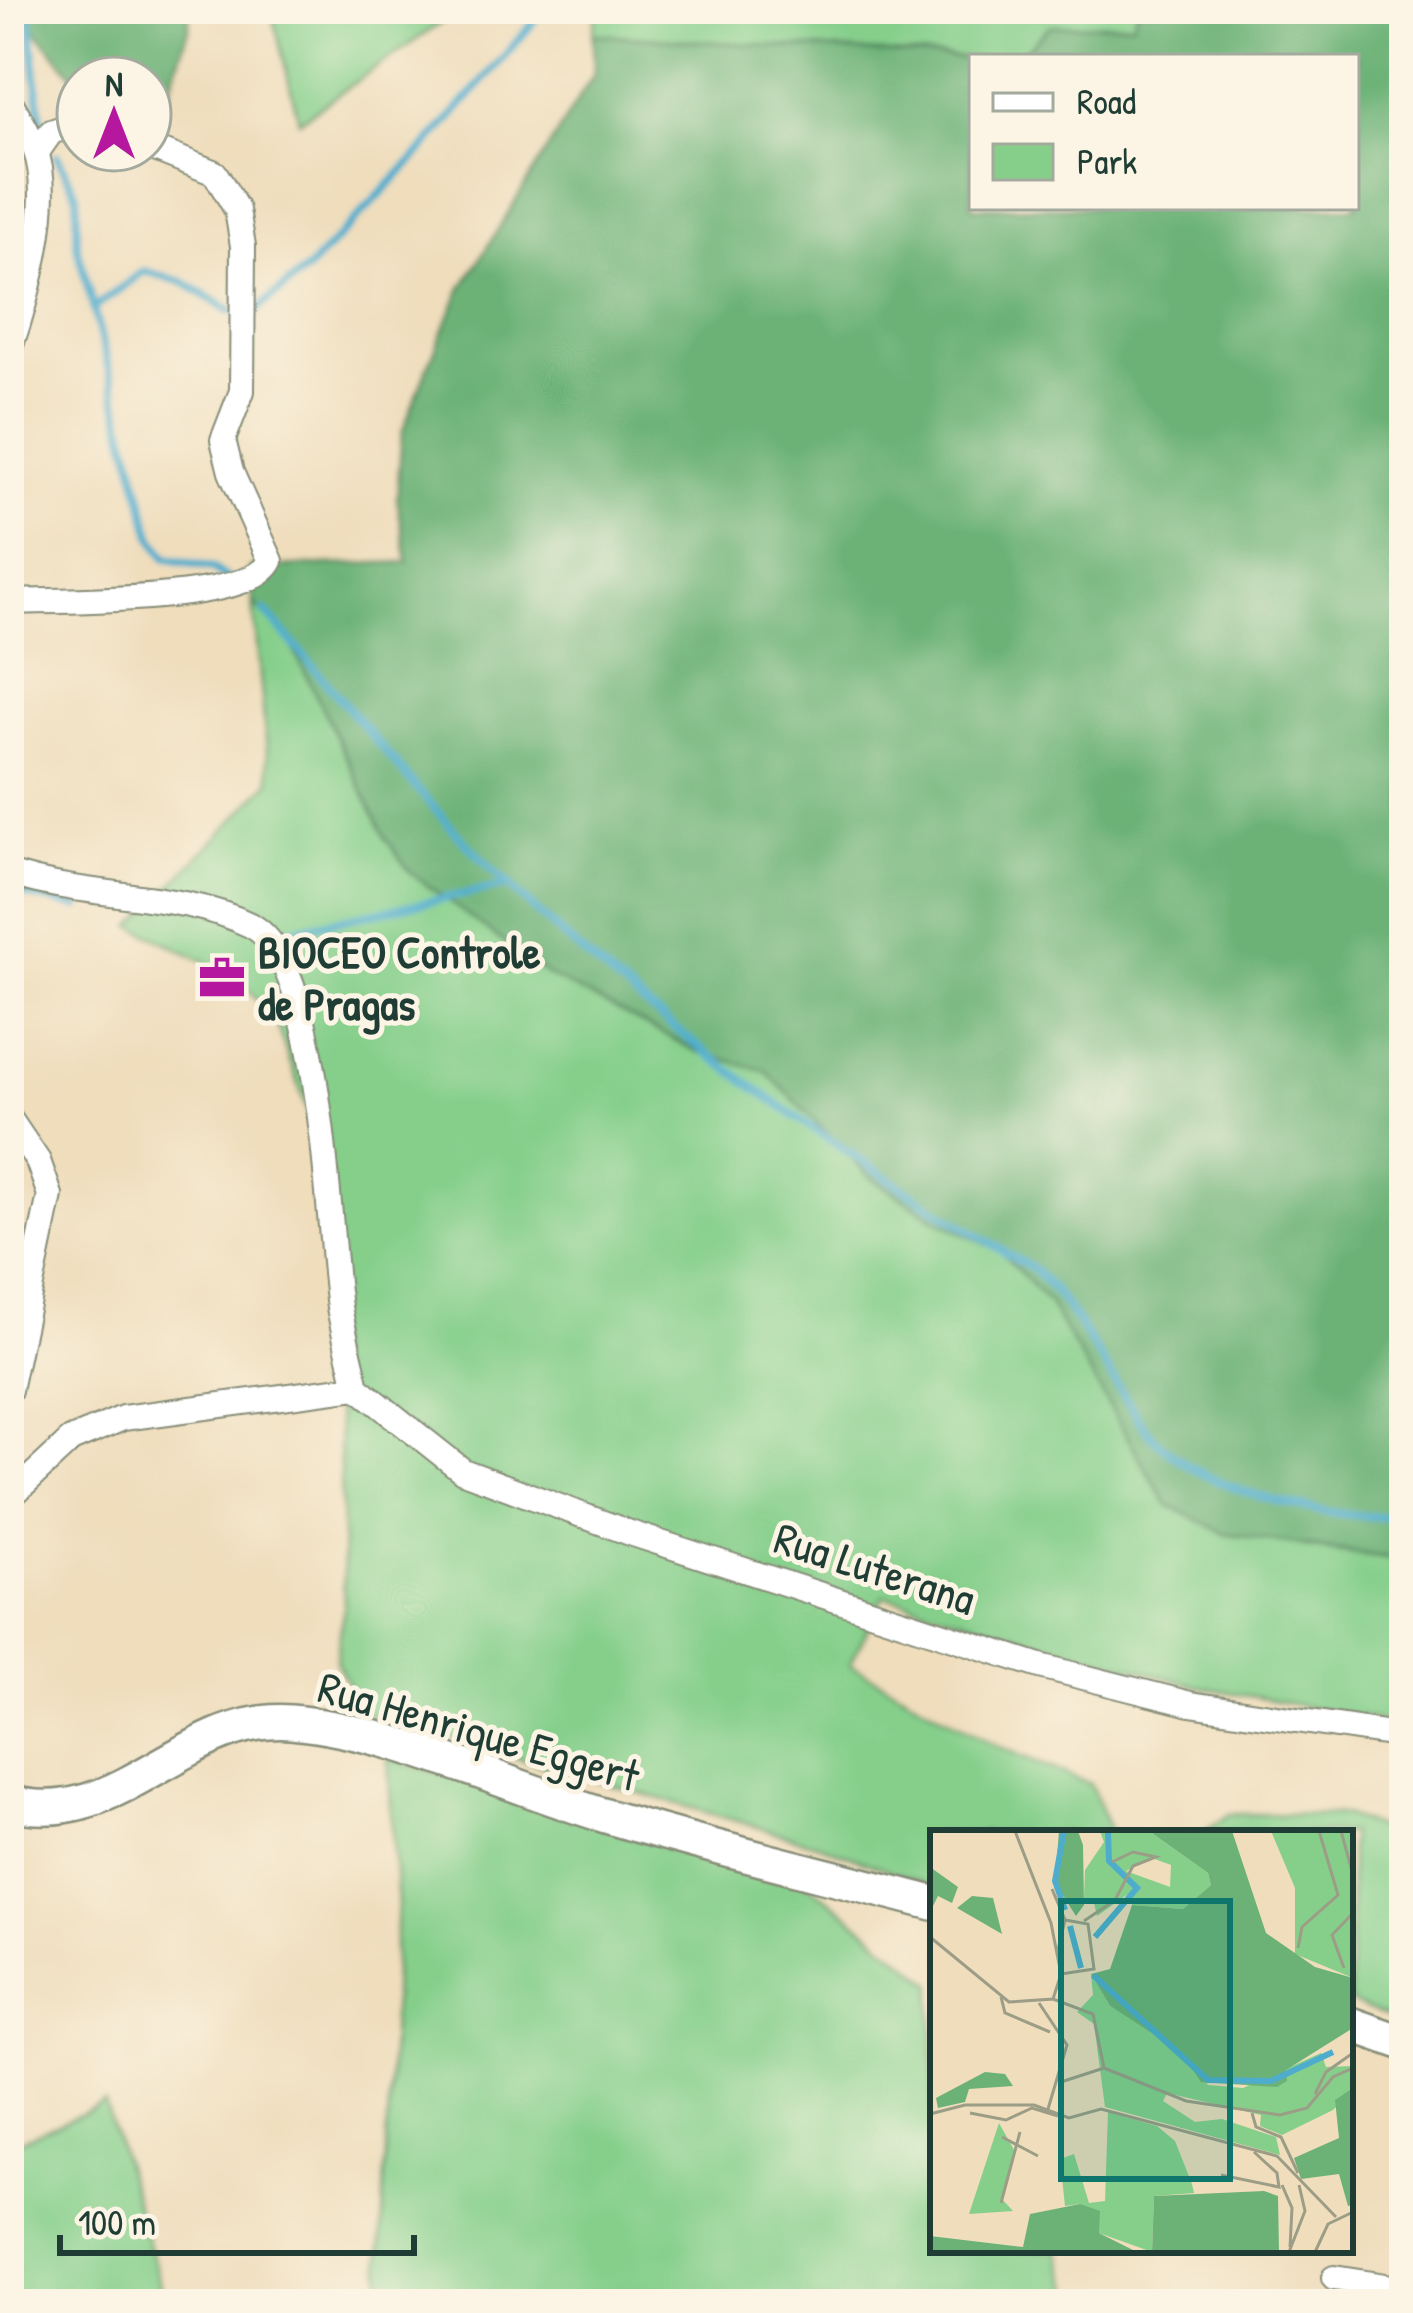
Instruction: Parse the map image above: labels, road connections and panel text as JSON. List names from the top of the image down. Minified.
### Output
{"streets":{"street":["Rua Luterana","Rua Henrique Eggert"]},"places":{"office":["BIOCEO Controle de Pragas"]},"legend":["Road","Park"],"scale_bar":"100 m","north":"top"}
